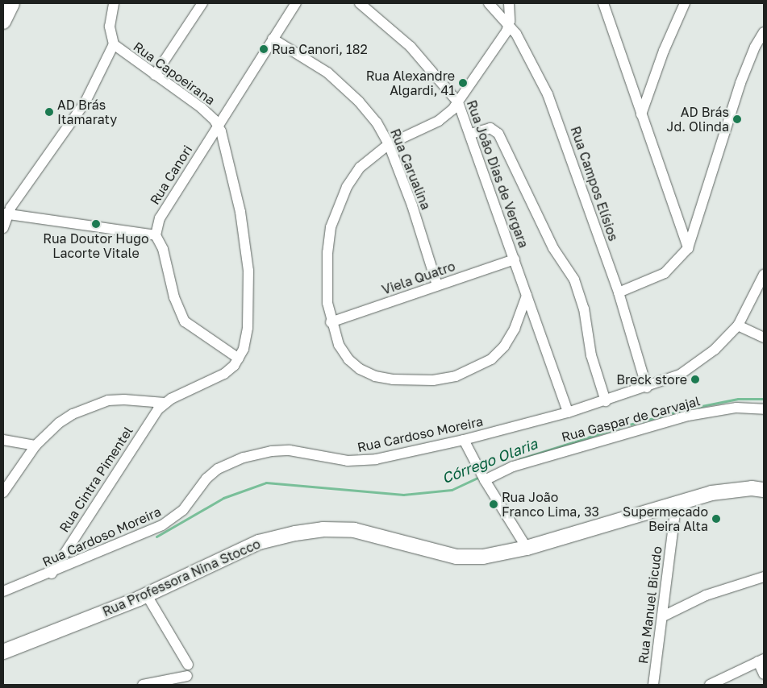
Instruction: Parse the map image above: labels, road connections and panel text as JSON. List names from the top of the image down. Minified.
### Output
{"streets":{"street":["Rua Capoeirana","Rua Carualina","Rua João Dias de Vergara","Rua Canori","Rua Campos Elísios","Viela Quatro","Rua Gaspar de Carvajal","Rua Cardoso Moreira","Rua Cintra Pimentel","Rua Professora Nina Stocco","Rua Manuel Bicudo"]},"crossings":[["Rua Capoeirana","Rua Canori"],["Rua Capoeirana","Rua Cintra Pimentel"],["Rua Carualina","Rua Canori"],["Rua Carualina","Viela Quatro"],["Rua João Dias de Vergara","Viela Quatro"],["Rua João Dias de Vergara","Rua Cardoso Moreira"],["Rua Canori","Rua Cintra Pimentel"],["Rua Campos Elísios","Rua Cardoso Moreira"],["Rua Cardoso Moreira","Rua Cintra Pimentel"],["Rua Professora Nina Stocco","Rua Manuel Bicudo"]],"water":["Córrego Olaria"],"places":["Rua Canori, 182","Rua Alexandre Algardi, 41","AD Brás Itamaraty","AD Brás Jd. Olinda","Rua Doutor Hugo Lacorte Vitale","Breck store","Rua João Franco Lima, 33","Supermecado Beira Alta"]}
